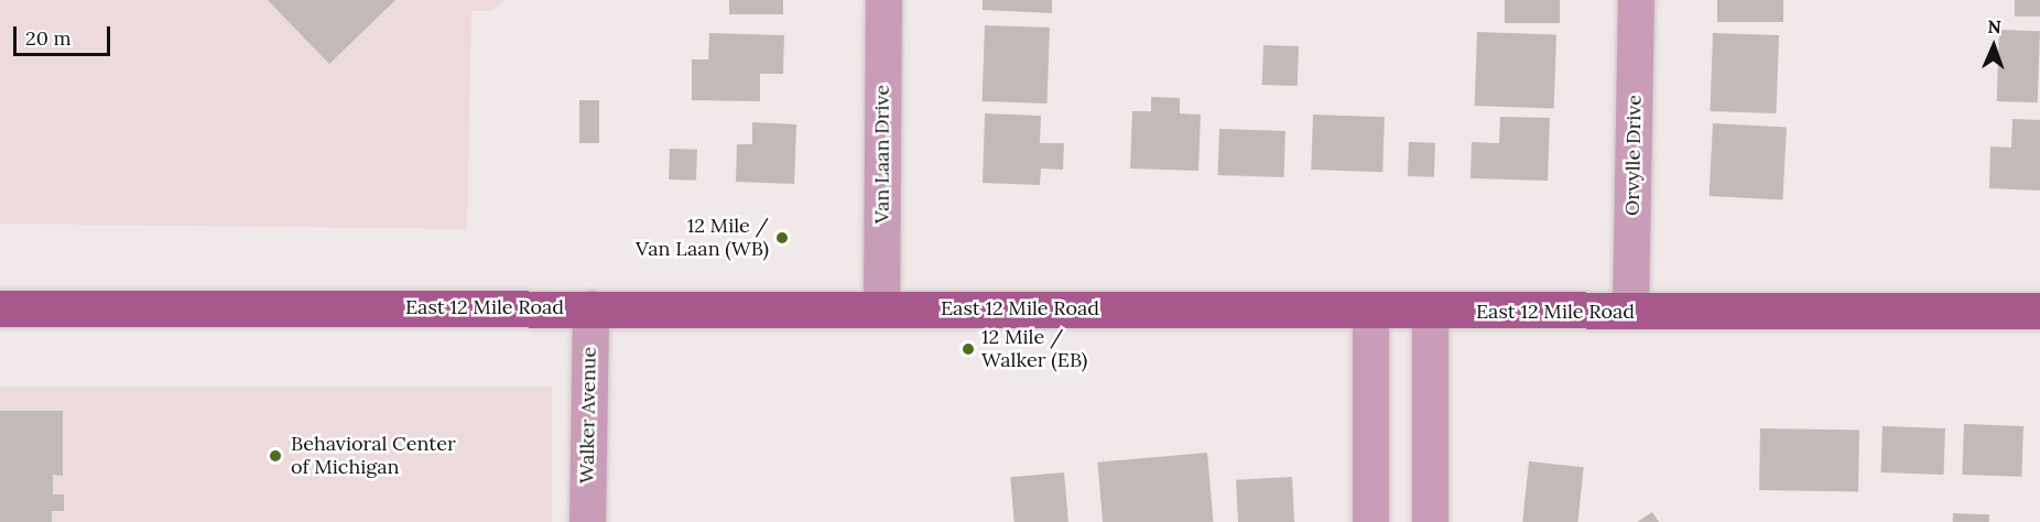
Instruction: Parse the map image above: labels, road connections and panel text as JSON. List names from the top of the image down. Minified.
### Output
{"streets":{"main road":["East 12 Mile Road"],"street":["Van Laan Drive","Orvylle Drive","Walker Avenue"]},"crossings":[["Van Laan Drive","East 12 Mile Road"],["Orvylle Drive","East 12 Mile Road"],["East 12 Mile Road","Walker Avenue"]],"places":["12 Mile / Van Laan (WB)","12 Mile / Walker (EB)","Behavioral Center of Michigan"],"scale_bar":"20 m","north":"top"}
